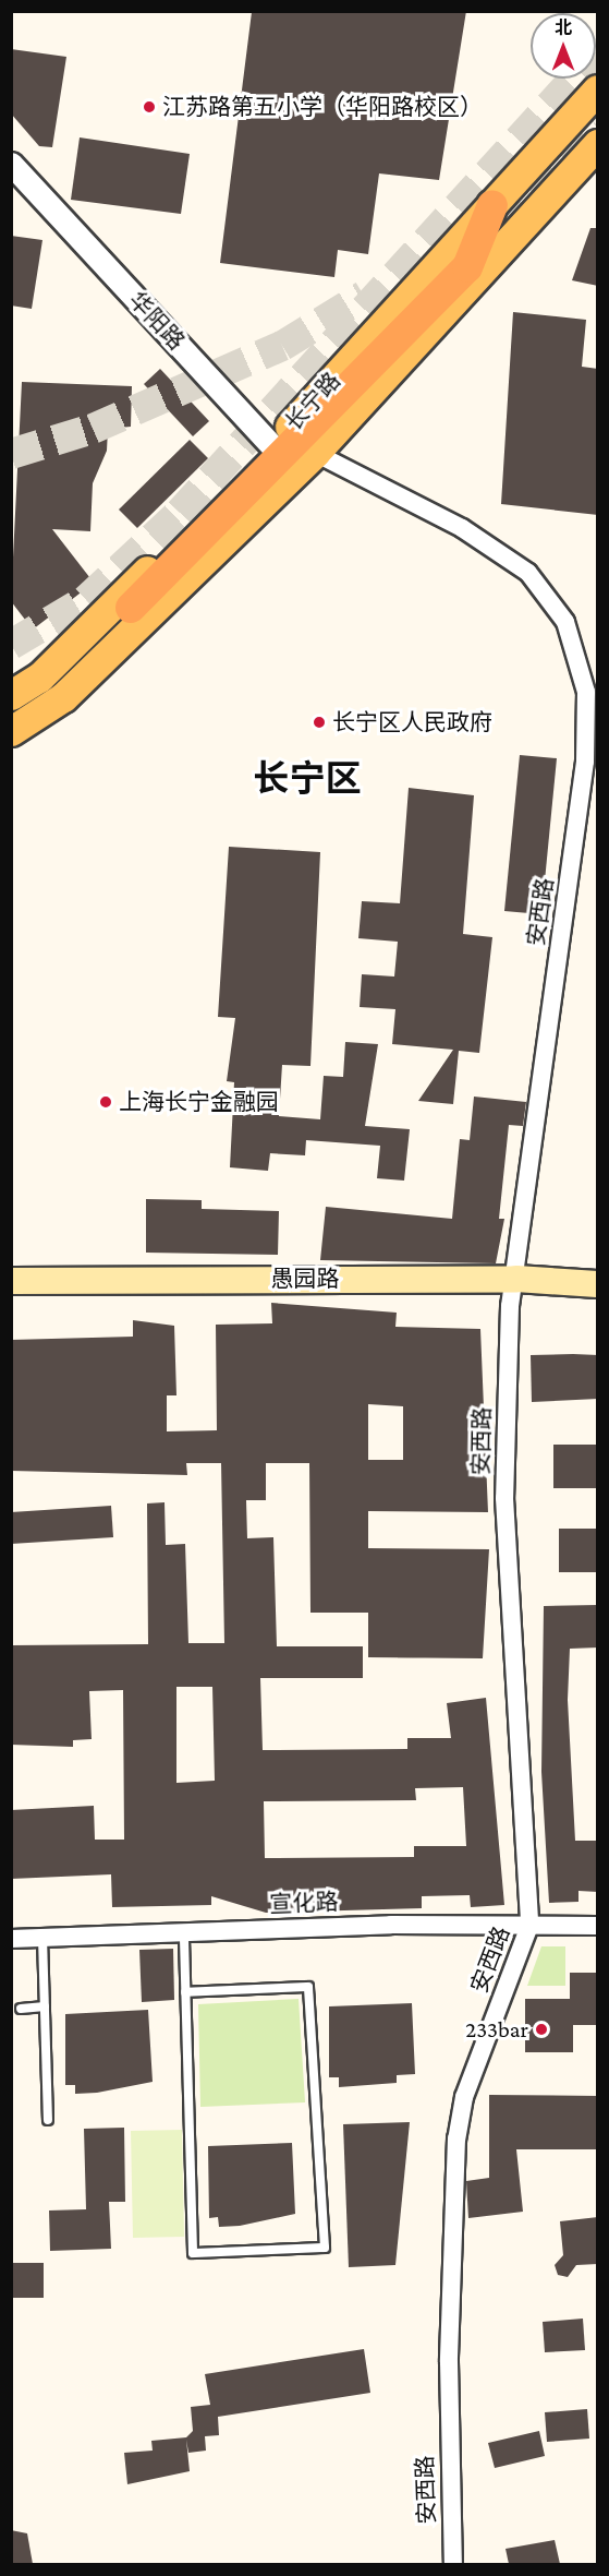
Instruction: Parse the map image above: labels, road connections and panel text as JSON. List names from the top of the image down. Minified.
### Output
{"streets":{"main road":["长宁路","愚园路"],"street":["华阳路","安西路","宣化路"]},"crossings":[["华阳路","长宁路"],["华阳路","安西路"],["长宁路","安西路"],["安西路","愚园路"],["安西路","宣化路"]],"districts":["长宁区"],"places":["江苏路第五小学（华阳路校区）","长宁区人民政府","上海长宁金融园","233bar"],"north":"top"}
